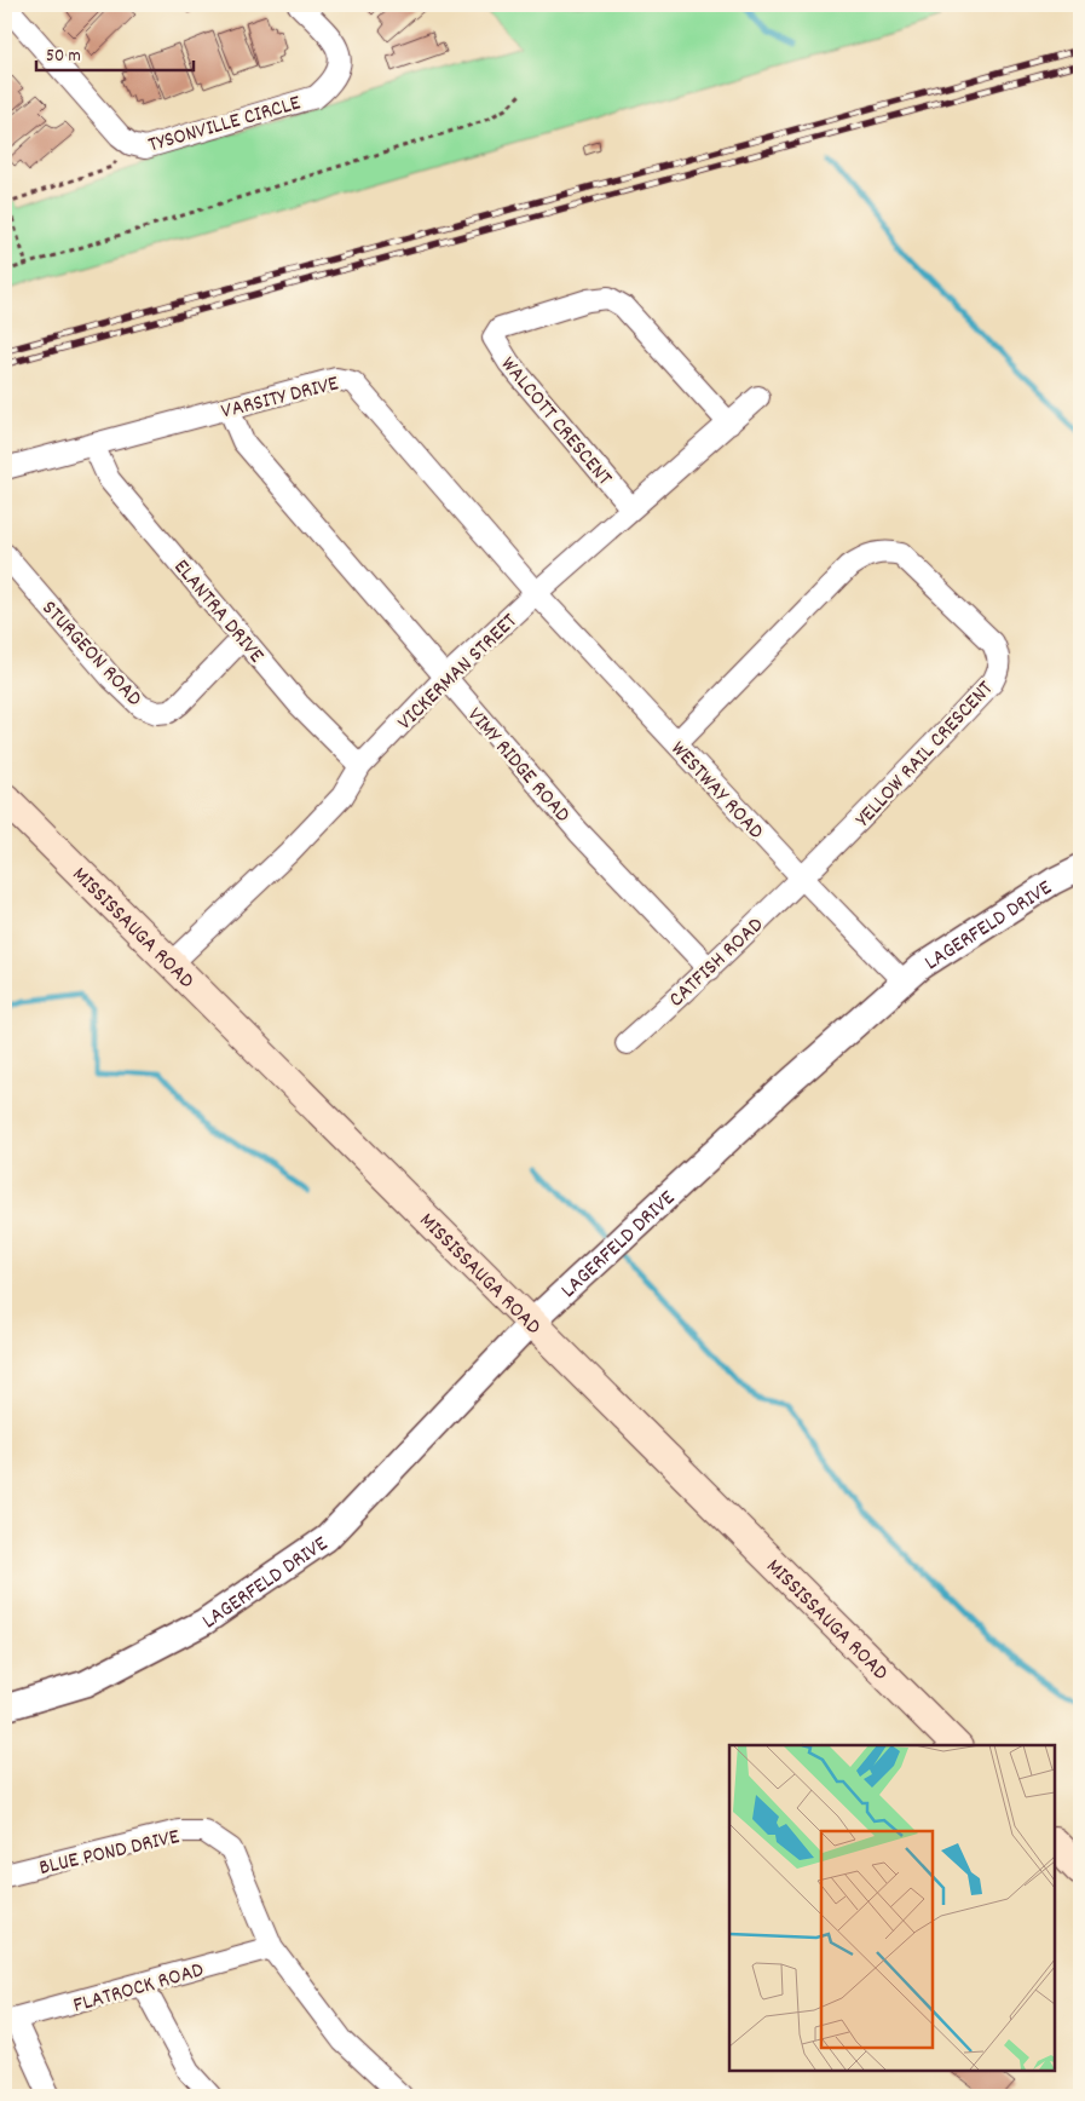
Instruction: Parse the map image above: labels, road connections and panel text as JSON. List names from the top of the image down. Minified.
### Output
{"streets":{"main road":["MISSISSAUGA ROAD"],"street":["TYSONVILLE CIRCLE","VARSITY DRIVE","WALCOTT CRESCENT","ELANTRA DRIVE","STURGEON ROAD","VICKERMAN STREET","YELLOW RAIL CRESCENT","VIMY RIDGE ROAD","WESTWAY ROAD","LAGERFELD DRIVE","CATFISH ROAD","BLUE POND DRIVE","FLATROCK ROAD"]},"crossings":[["VARSITY DRIVE","ELANTRA DRIVE"],["VARSITY DRIVE","VICKERMAN STREET"],["VARSITY DRIVE","VIMY RIDGE ROAD"],["VARSITY DRIVE","WESTWAY ROAD"],["WALCOTT CRESCENT","VICKERMAN STREET"],["ELANTRA DRIVE","STURGEON ROAD"],["ELANTRA DRIVE","VICKERMAN STREET"],["VICKERMAN STREET","VIMY RIDGE ROAD"],["VICKERMAN STREET","WESTWAY ROAD"],["VICKERMAN STREET","MISSISSAUGA ROAD"],["YELLOW RAIL CRESCENT","WESTWAY ROAD"],["YELLOW RAIL CRESCENT","CATFISH ROAD"],["VIMY RIDGE ROAD","CATFISH ROAD"],["WESTWAY ROAD","LAGERFELD DRIVE"],["WESTWAY ROAD","CATFISH ROAD"],["LAGERFELD DRIVE","MISSISSAUGA ROAD"],["BLUE POND DRIVE","FLATROCK ROAD"]],"scale_bar":"50 m"}
